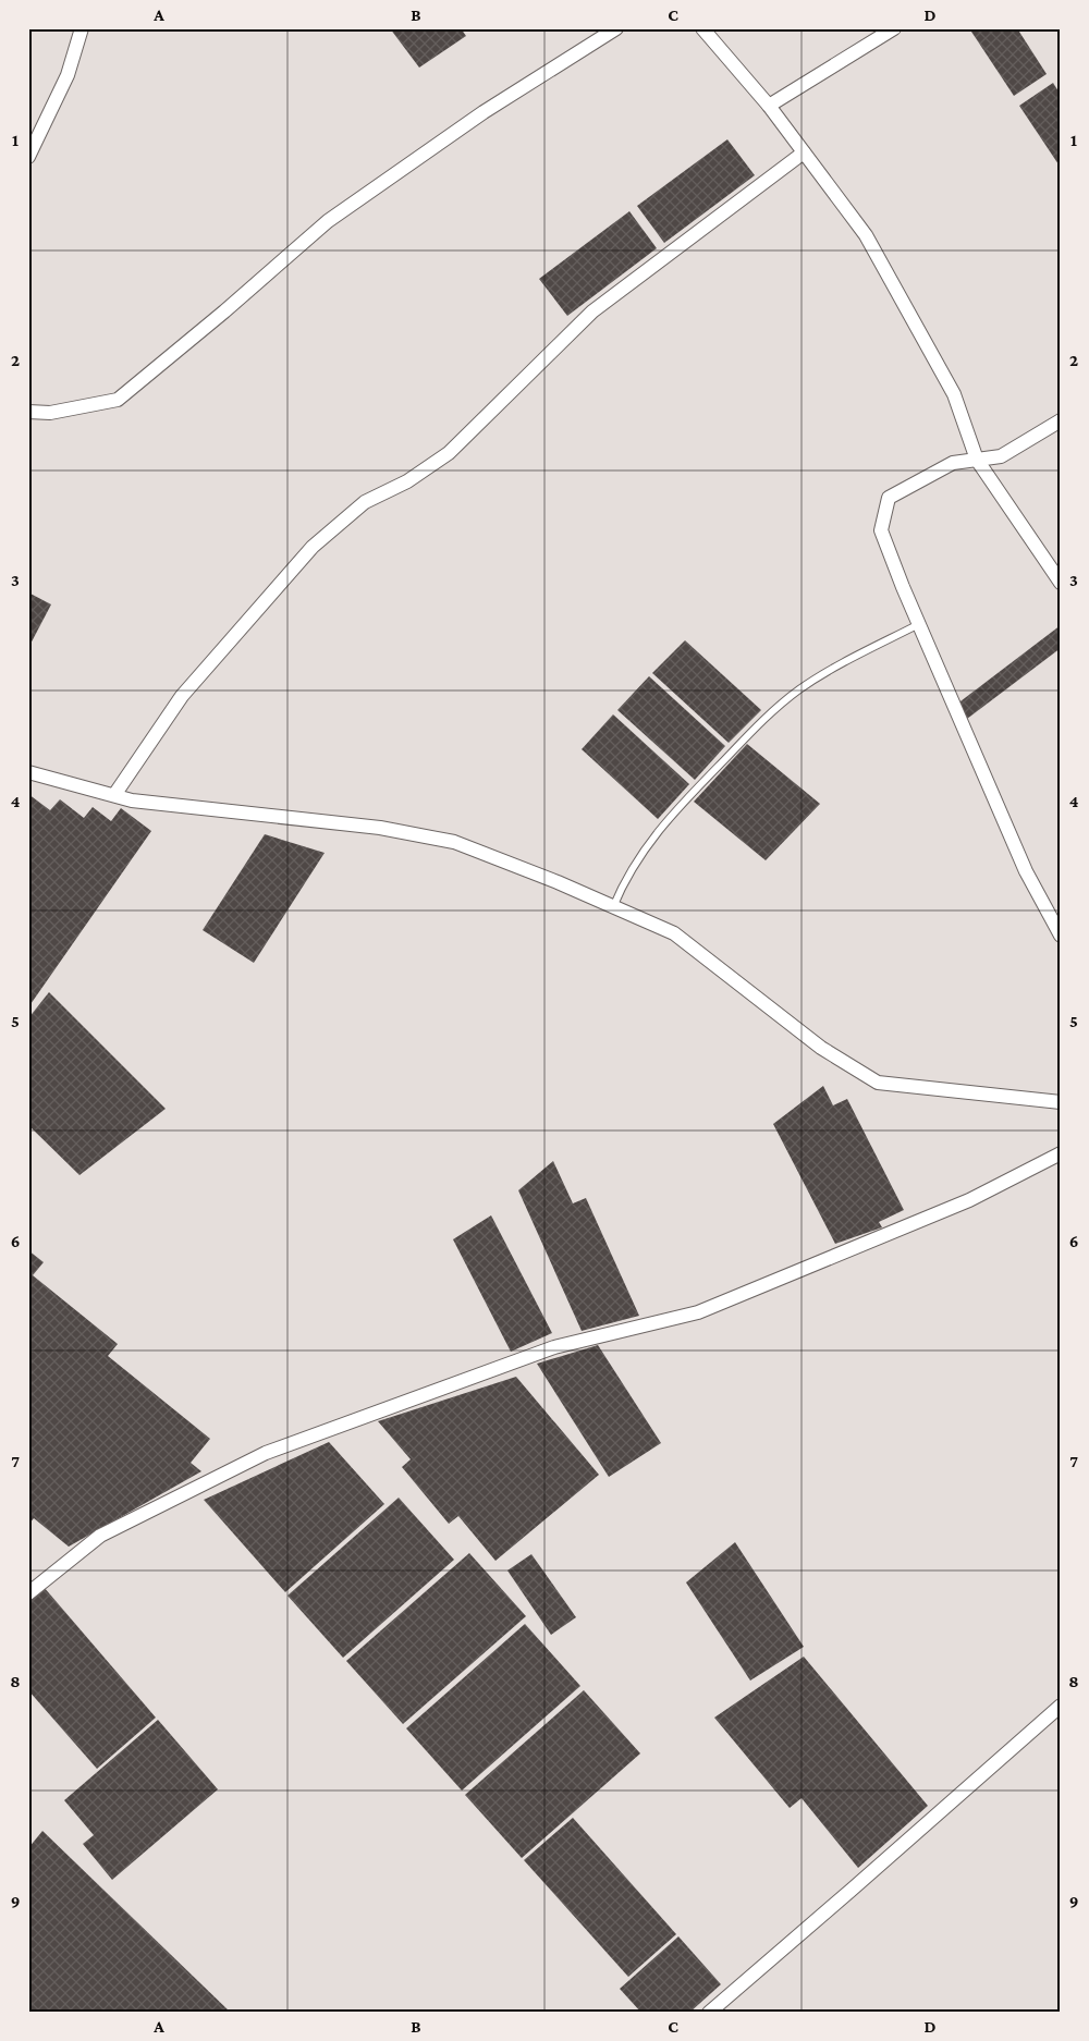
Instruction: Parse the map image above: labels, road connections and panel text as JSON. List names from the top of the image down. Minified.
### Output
{"grid":{"columns":["A","B","C","D"],"rows":["1","2","3","4","5","6","7","8","9"]}}
